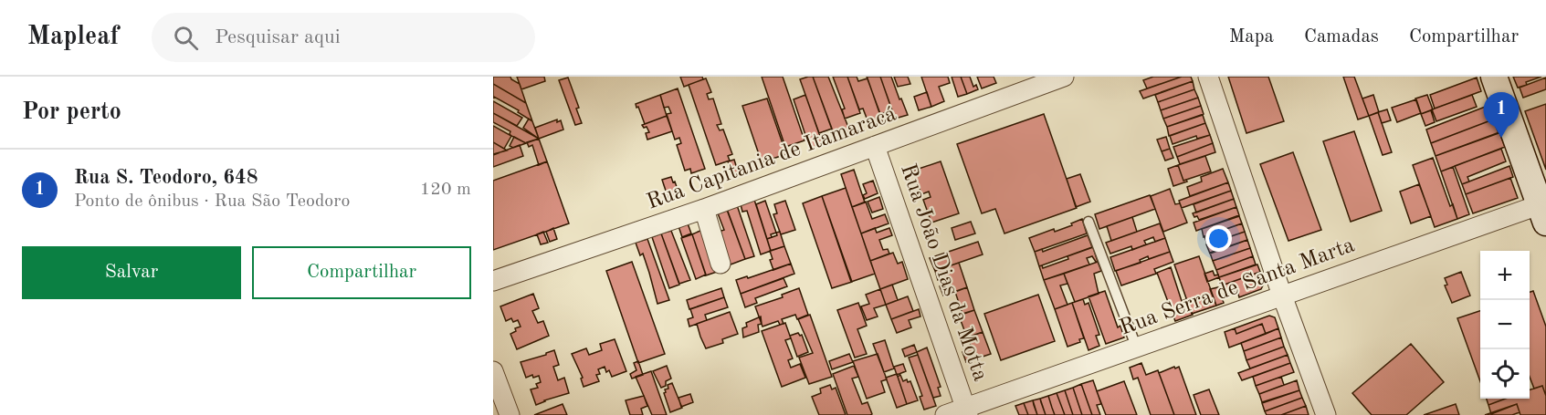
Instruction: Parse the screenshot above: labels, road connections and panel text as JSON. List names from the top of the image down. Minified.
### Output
{"streets":{"street":["Rua Capitania de Itamaracá","Rua João Dias da Motta","Rua Serra de Santa Marta"]},"crossings":[["Rua Capitania de Itamaracá","Rua João Dias da Motta"],["Rua João Dias da Motta","Rua Serra de Santa Marta"]],"page":{"header":"Mapleaf","search":"Pesquisar aqui","nav":["Mapa","Camadas","Compartilhar"],"heading":"Por perto","pins":"1","list":[{"mark":"1","name":"Rua S. Teodoro, 648","note":"Ponto de ônibus · Rua São Teodoro","value":"120 m"}],"buttons":["Salvar","Compartilhar"],"map_buttons":["+","−"]}}
